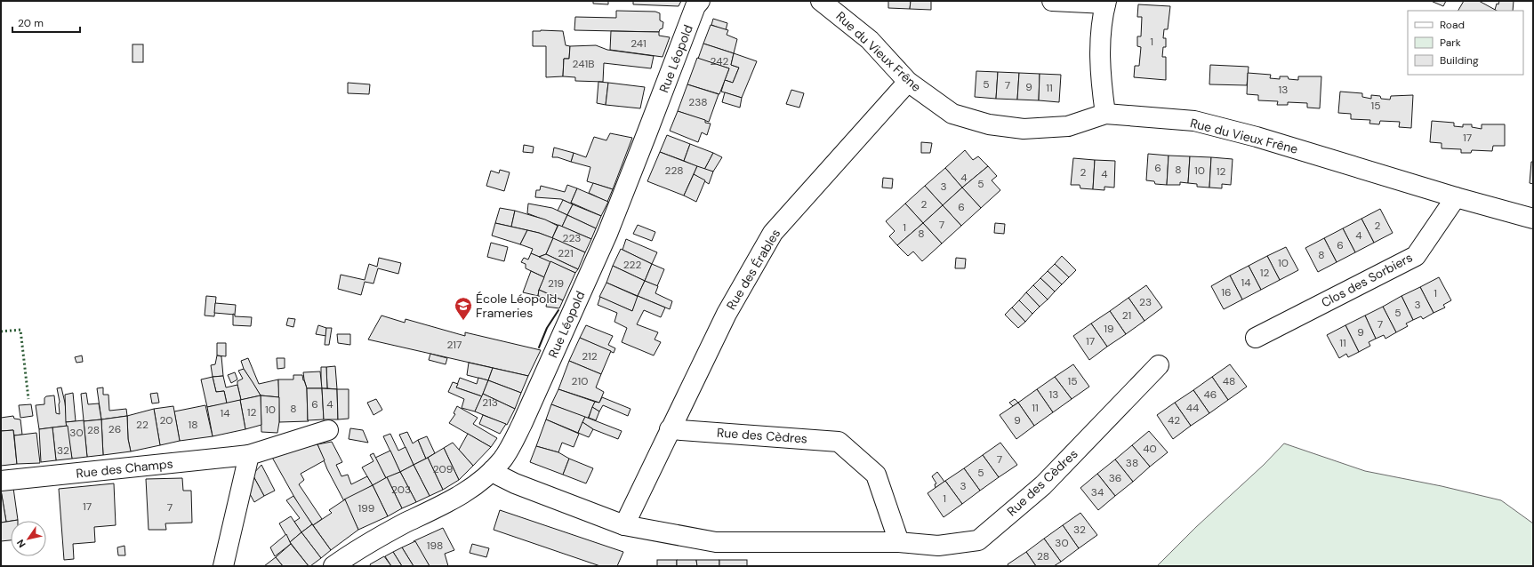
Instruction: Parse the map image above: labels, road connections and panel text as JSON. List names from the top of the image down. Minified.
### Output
{"streets":{"street":["Rue du Vieux Frêne","Rue Léopold","Rue des Érables","Clos des Sorbiers","Rue des Cèdres","Rue des Champs"]},"crossings":[["Rue du Vieux Frêne","Rue des Érables"],["Rue du Vieux Frêne","Clos des Sorbiers"],["Rue Léopold","Rue des Cèdres"],["Rue des Érables","Rue des Cèdres"]],"places":{"school or university":["École Léopold Frameries"]},"house_numbers":["1","241","242","241B","5","7","9","11","13","238","15","17","6","8","228","10","12","2","4","4","5","3","2","6","7","2","1","8","4","223","6","221","8","10","222","12","14","219","16","1","23","3","5","21","7","19","9","17","11","217","212","210","15","48","13","46","213","6","4","11","44","8","10","12","14","20","9","42","22","18","26","28","30","40","32","7","38","209","5","36","3","203","34","1","17","7","199","32","30","198","28"],"legend":["Road","Park","Building"],"scale_bar":"20 m","north":"bottom left"}
